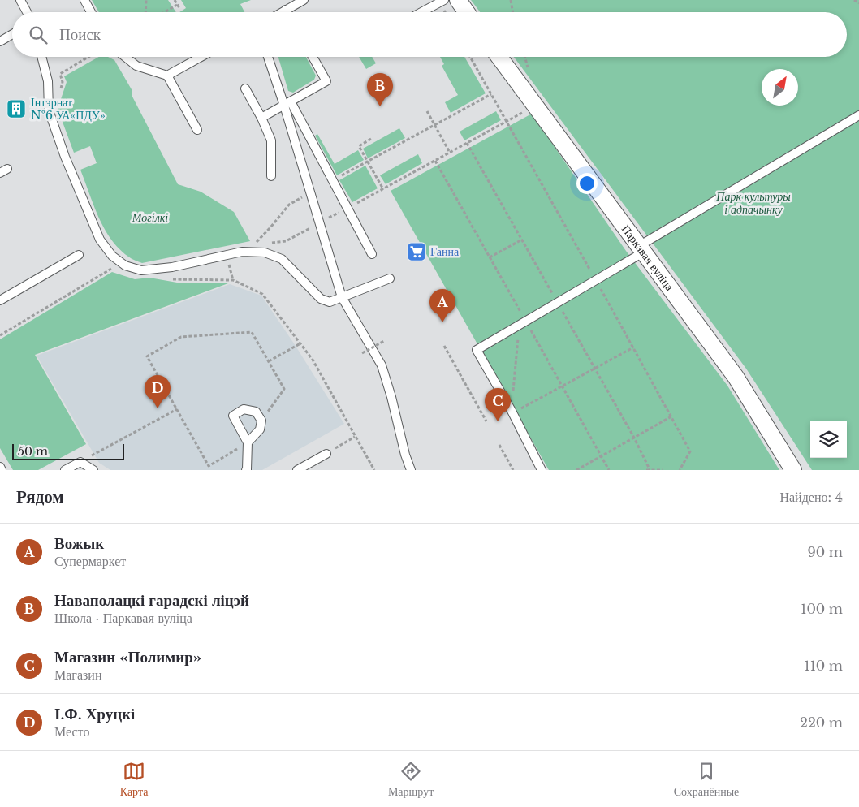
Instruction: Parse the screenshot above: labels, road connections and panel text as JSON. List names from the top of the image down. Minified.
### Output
{"streets":{"street":["Паркавая вуліца"]},"parks":["Парк культуры і адпачынку","Могілкі"],"places":{"building":["Інтэрнат №6 УА«ПДУ»"],"supermarket":["Ганна"]},"scale_bar":"50 m","north":"top right","page":{"search":"Поиск","pins":["B","A","D","C"],"scale":"50 m","heading":["Рядом","Найдено: 4"],"list":[{"mark":"A","name":"Вожык","note":"Супермаркет","value":"90 m"},{"mark":"B","name":"Наваполацкі гарадскі ліцэй","note":"Школа · Паркавая вуліца","value":"100 m"},{"mark":"C","name":"Магазин «Полимир»","note":"Магазин","value":"110 m"},{"mark":"D","name":"І.Ф. Хруцкі","note":"Место","value":"220 m"}],"nav":["Карта","Маршрут","Сохранённые"]}}
